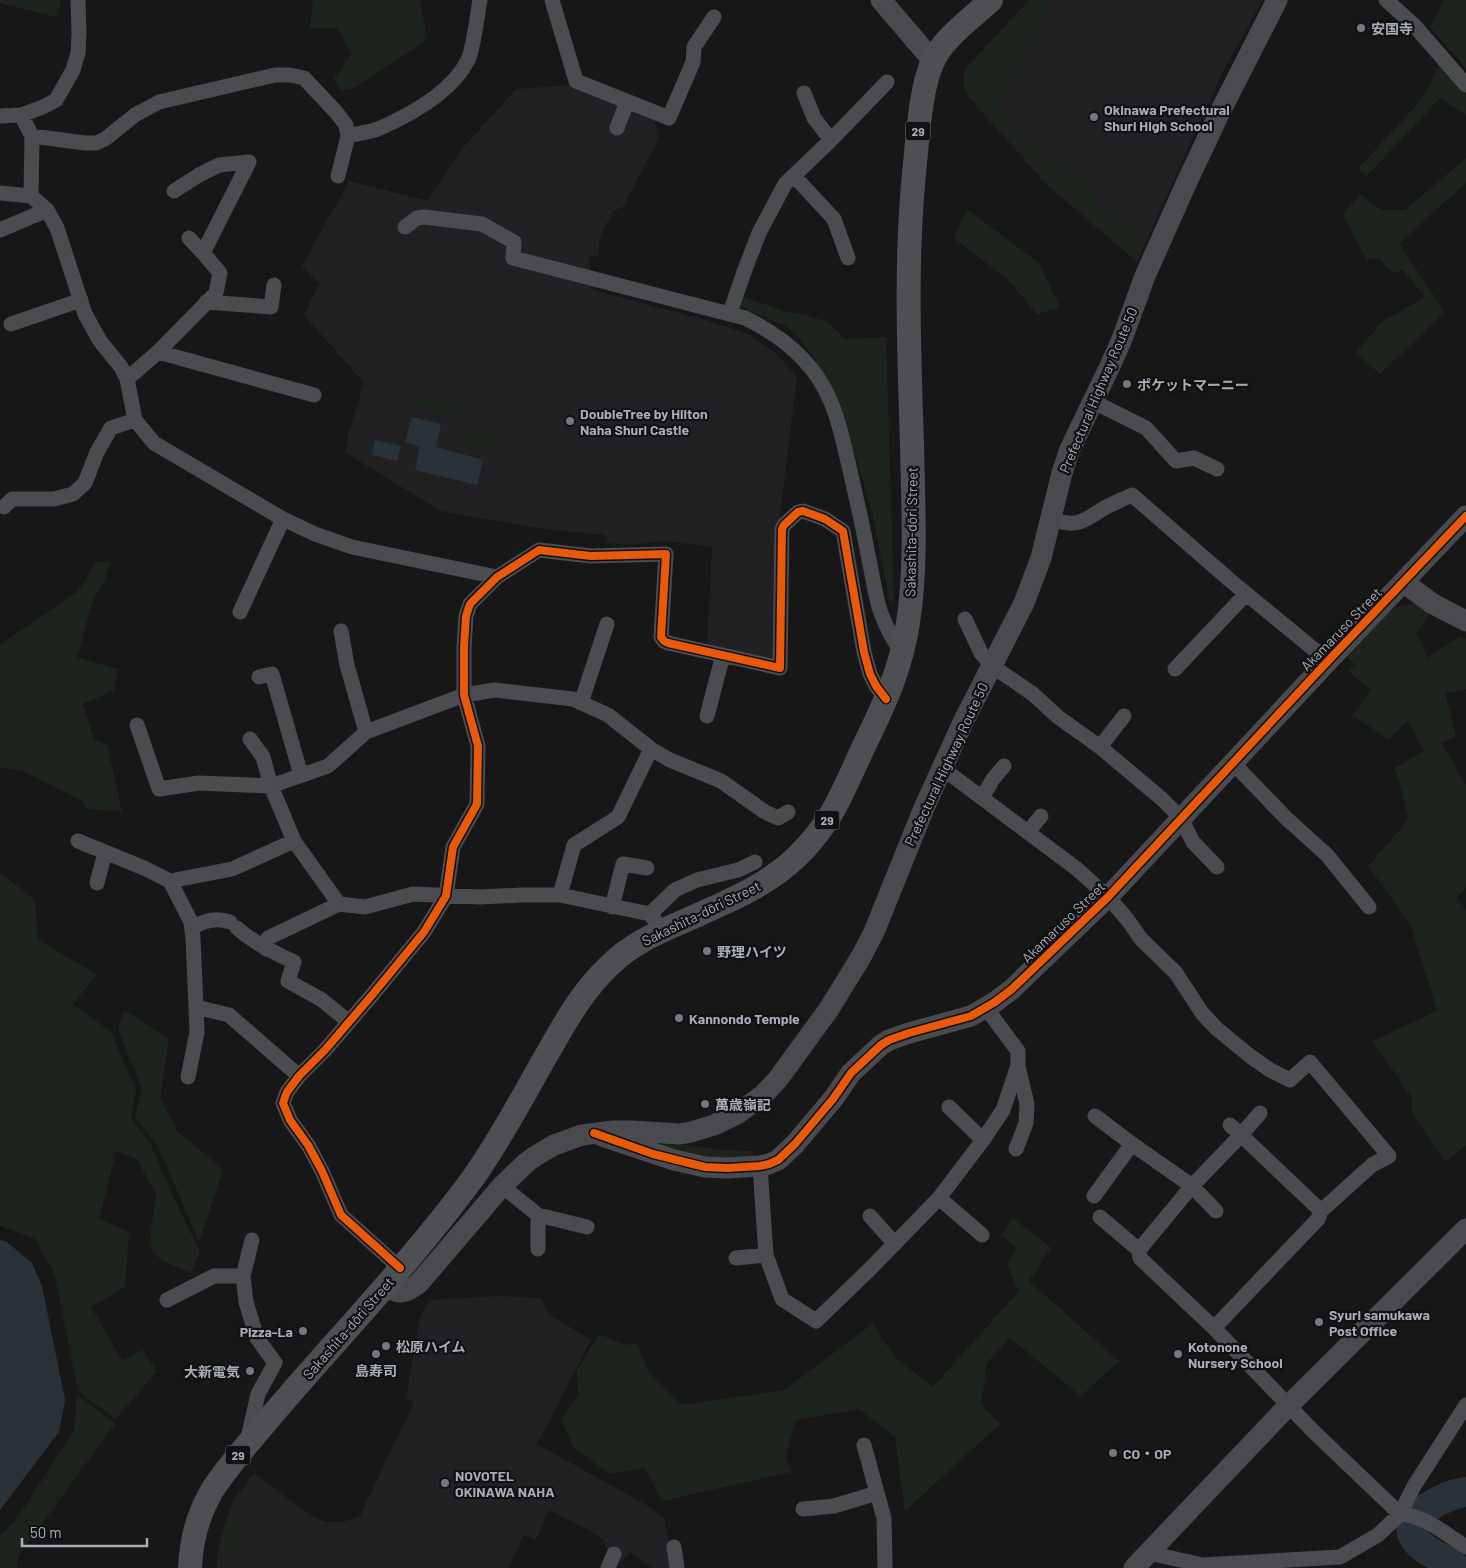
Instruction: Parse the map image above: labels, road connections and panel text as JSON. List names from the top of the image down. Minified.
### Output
{"streets":{"main road":["29","Prefectural Highway Route 50","Sakashita-dōri Street","Akamaruso Street"]},"crossings":[["29","Sakashita-dōri Street"],["Prefectural Highway Route 50","Sakashita-dōri Street"],["Prefectural Highway Route 50","Akamaruso Street"]],"places":["安国寺","Okinawa Prefectural Shuri High School","ポケットマーニー","DoubleTree by Hilton Naha Shuri Castle","野理ハイツ","Kannondo Temple","萬歳嶺記","Syuri samukawa Post Office","Pizza-La","松原ハイム","島寿司","Kotonone Nursery School","大新電気","CO・OP","NOVOTEL OKINAWA NAHA"],"scale_bar":"50 m"}
